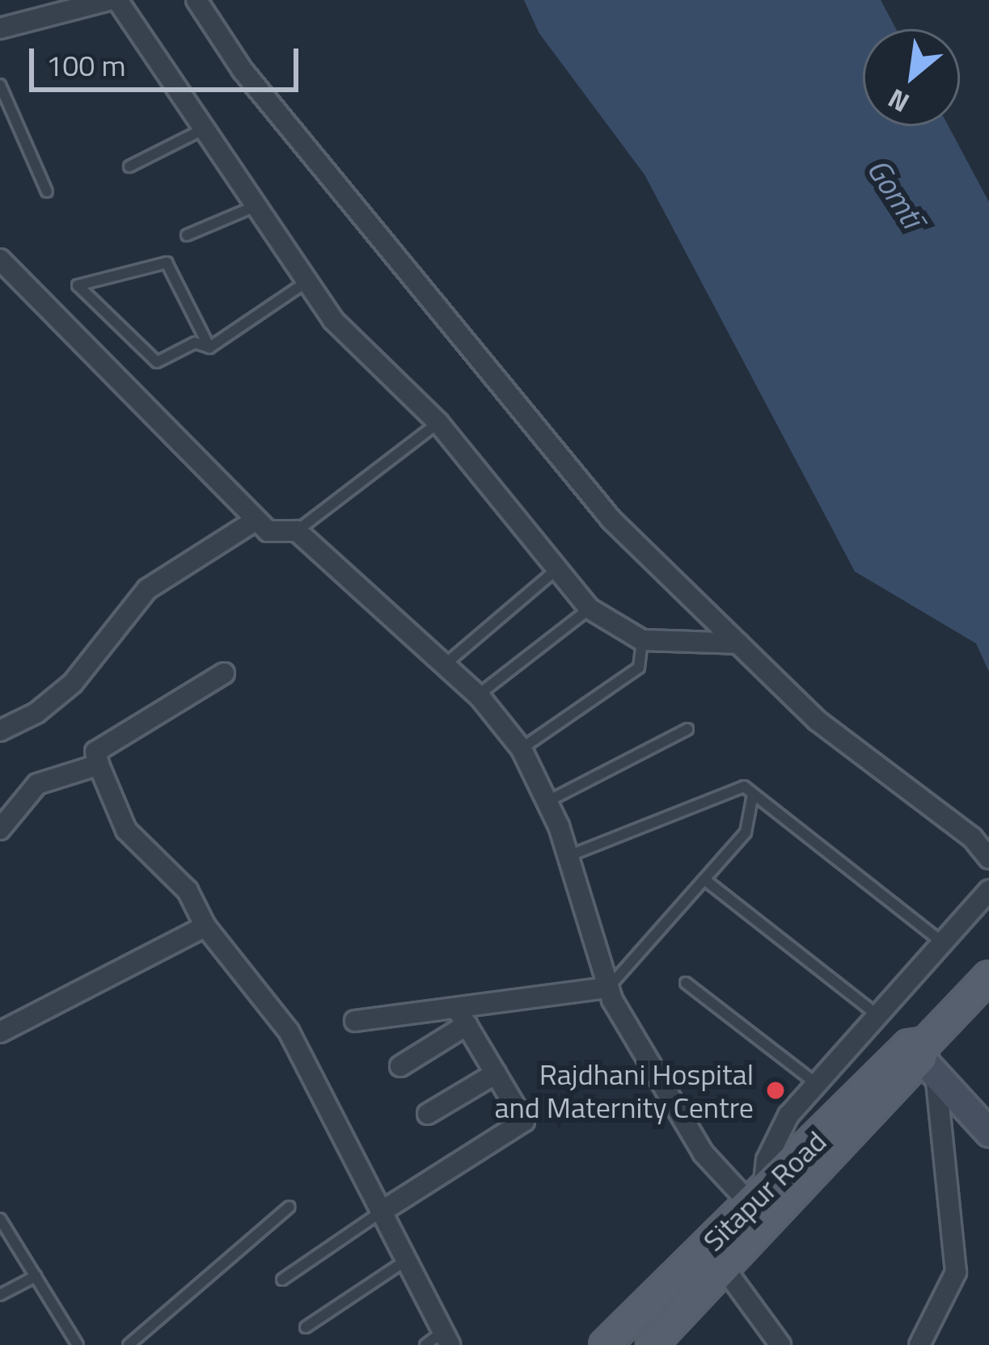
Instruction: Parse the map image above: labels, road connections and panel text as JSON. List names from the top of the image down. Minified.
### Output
{"streets":{"main road":["Sitapur Road"]},"water":["Gomtī"],"places":["Rajdhani Hospital and Maternity Centre"],"scale_bar":"100 m","north":"bottom left"}
